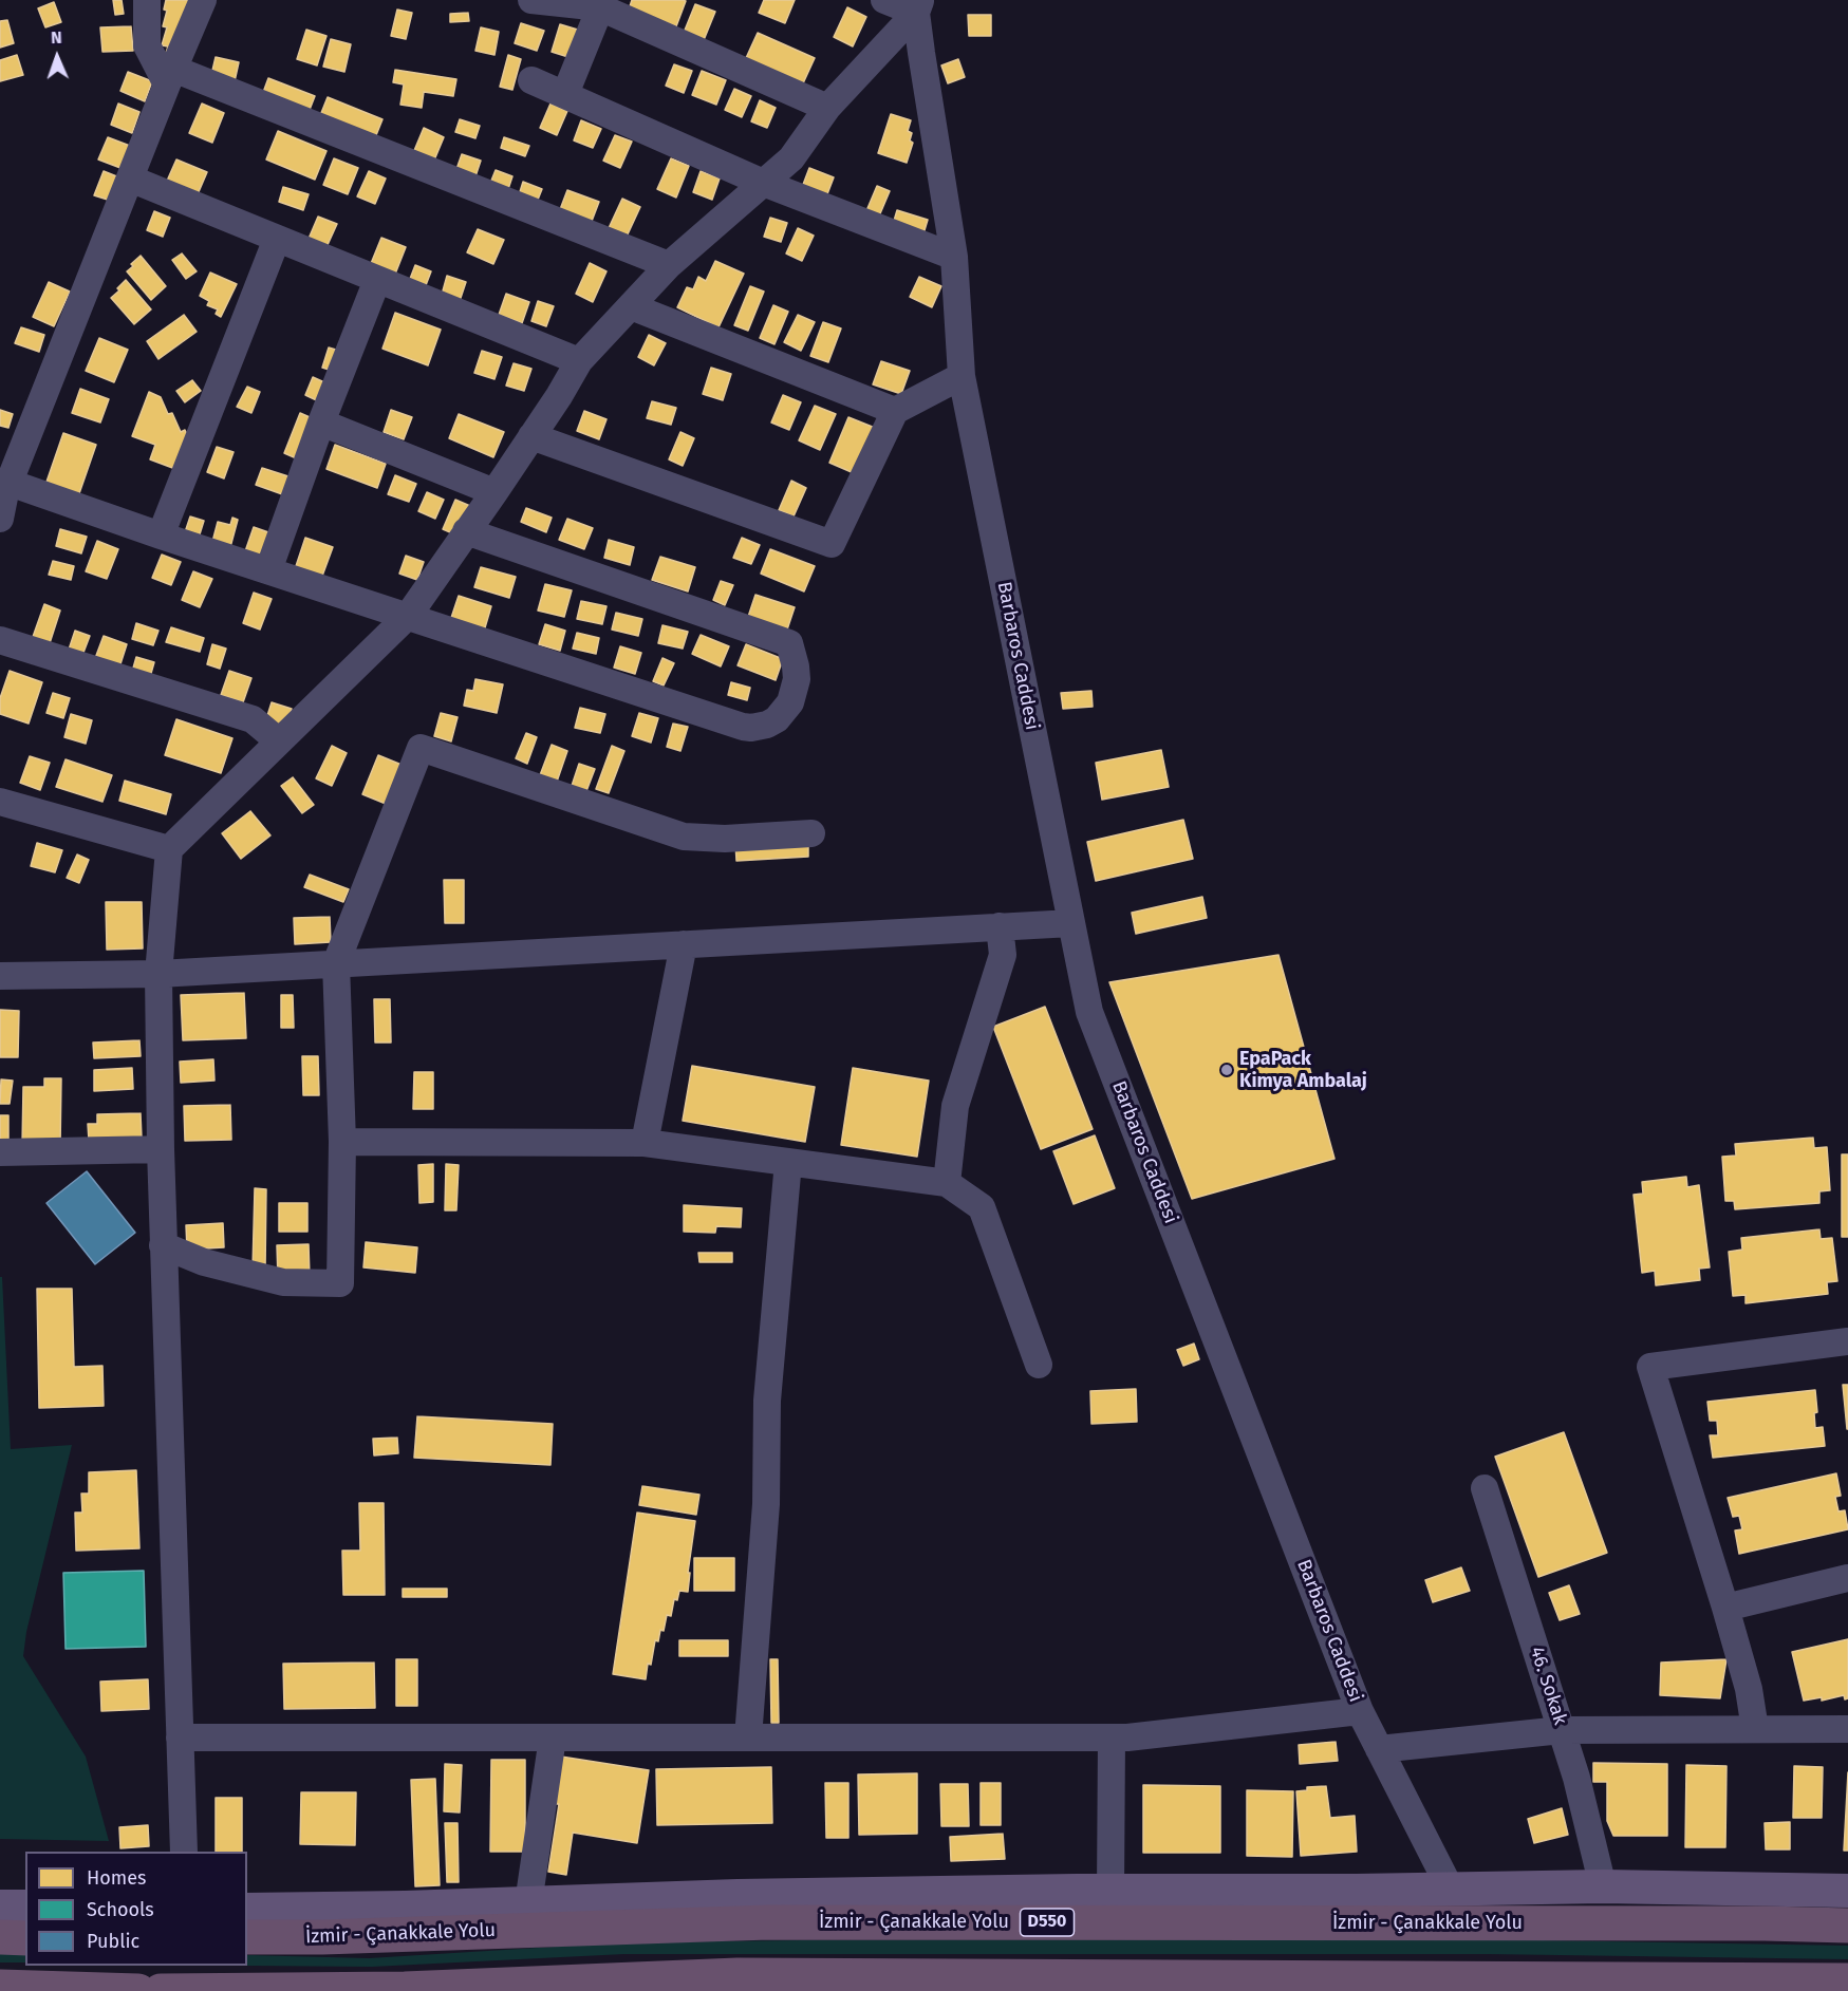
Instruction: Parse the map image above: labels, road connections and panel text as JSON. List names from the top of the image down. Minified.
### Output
{"streets":{"highway":["İzmir - Çanakkale Yolu","D550"],"street":["Barbaros Caddesi","46. Sokak"]},"places":["EpaPack Kimya Ambalaj"],"legend":["Homes","Schools","Public"],"north":"top"}
